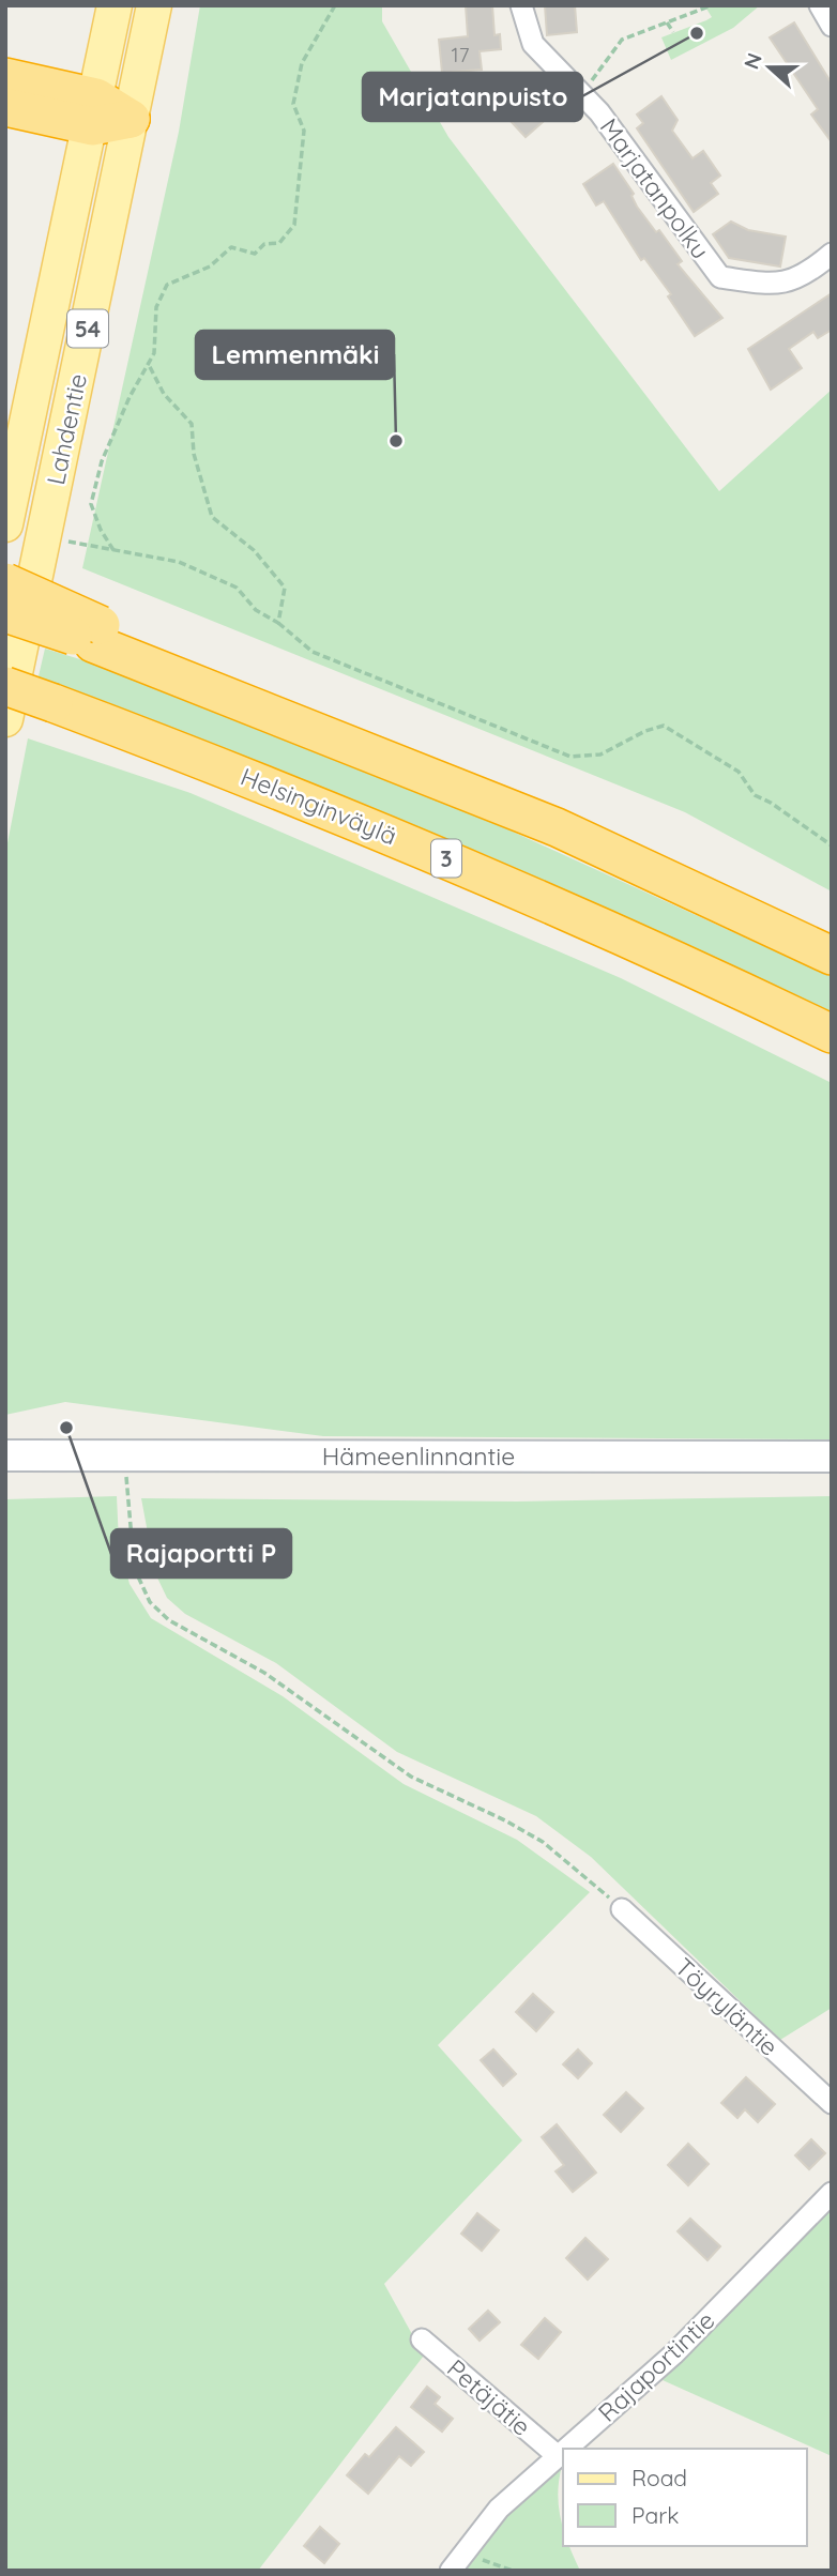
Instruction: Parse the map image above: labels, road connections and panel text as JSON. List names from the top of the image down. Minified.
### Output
{"streets":{"highway":["Helsinginväylä","3"],"main road":["54","Lahdentie","Hämeenlinnantie"],"street":["Marjatanpolku","Töyryläntie","Rajaportintie","Petäjätie"]},"crossings":[["Rajaportintie","Petäjätie"]],"places":["Marjatanpuisto","Lemmenmäki","Rajaportti P"],"house_numbers":["17"],"legend":["Road","Park"],"north":"left"}
